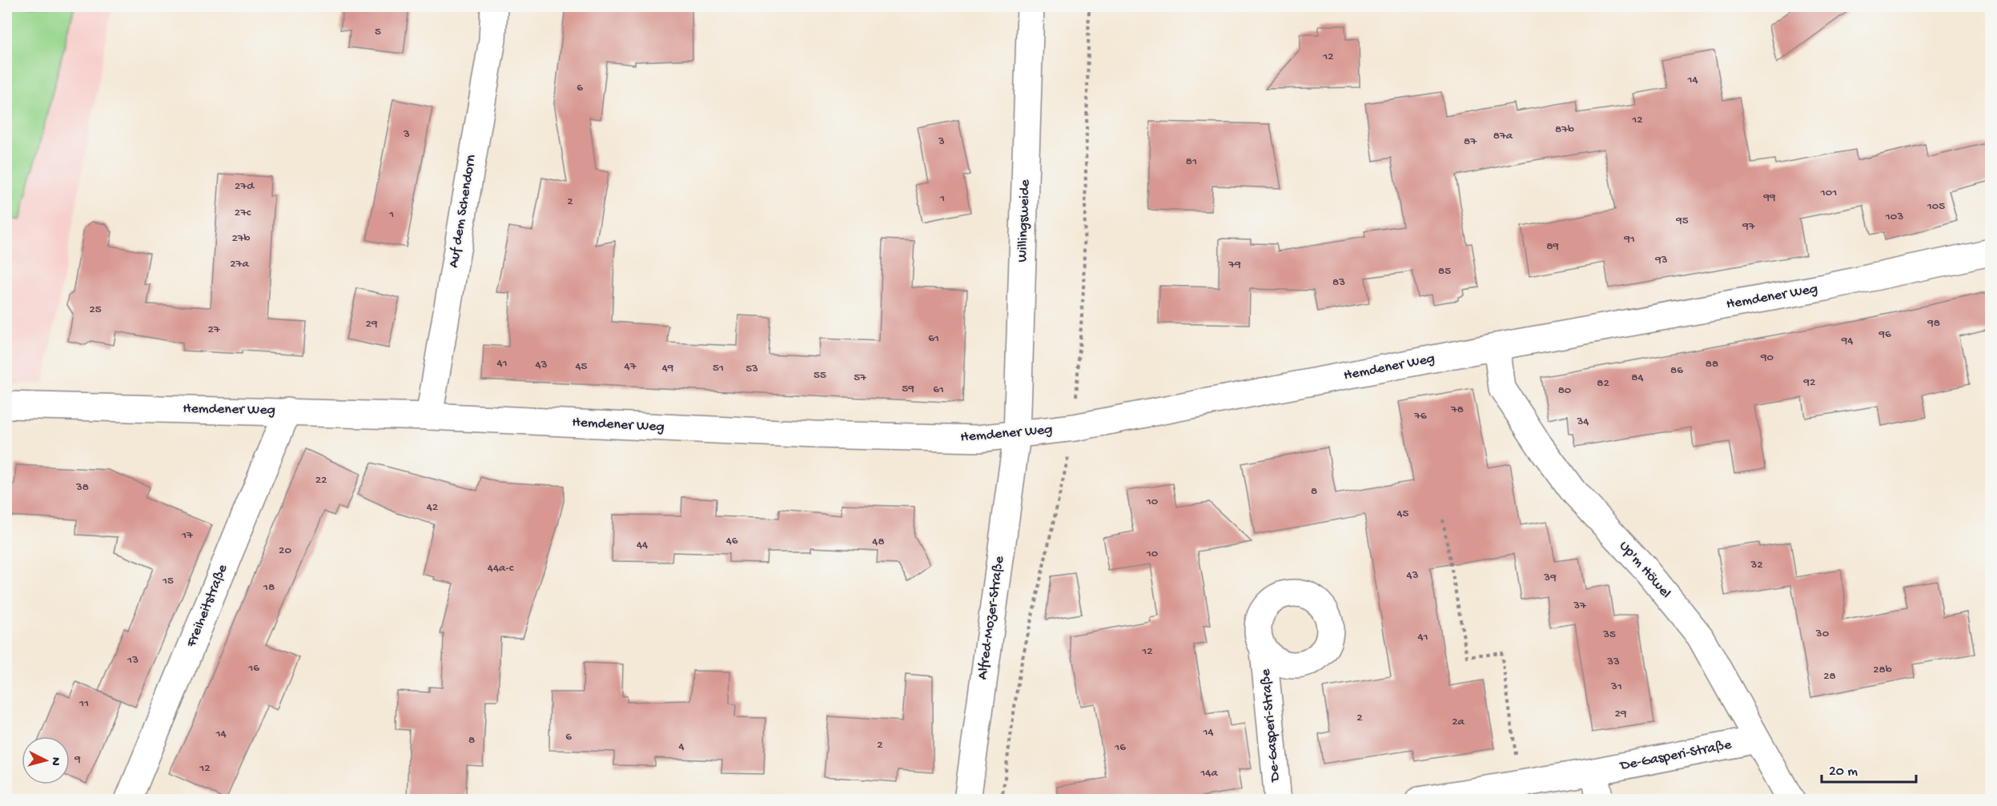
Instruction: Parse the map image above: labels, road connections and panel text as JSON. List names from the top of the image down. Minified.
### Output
{"streets":{"street":["Auf dem Schendorn","Willingsweide","Hemdener Weg","Up'm Höwel","Freiheitstraße","Alfred-Mozer-Straße","De-Gasperi-Straße"]},"crossings":[["Auf dem Schendorn","Hemdener Weg"],["Willingsweide","Hemdener Weg"],["Willingsweide","Alfred-Mozer-Straße"],["Hemdener Weg","Up'm Höwel"],["Hemdener Weg","Freiheitstraße"],["Hemdener Weg","Alfred-Mozer-Straße"],["Up'm Höwel","De-Gasperi-Straße"]],"house_numbers":["5","12","14","6","12","87b","3","87a","3","87","81","27d","101","99","1","2","105","27c","1","103","95","97","27b","91","89","93","27a","79","85","83","25","98","29","27","96","61","94","90","41","88","43","45","47","49","51","53","86","55","57","84","92","82","59","61","80","78","76","34","22","38","8","10","42","45","17","46","48","44","20","10","32","44a-c","43","39","15","18","37","30","35","41","12","13","33","16","28b","28","31","11","29","2","2a","14","14","6","8","2","4","16","9","12","14a"],"scale_bar":"20 m","north":"right"}
